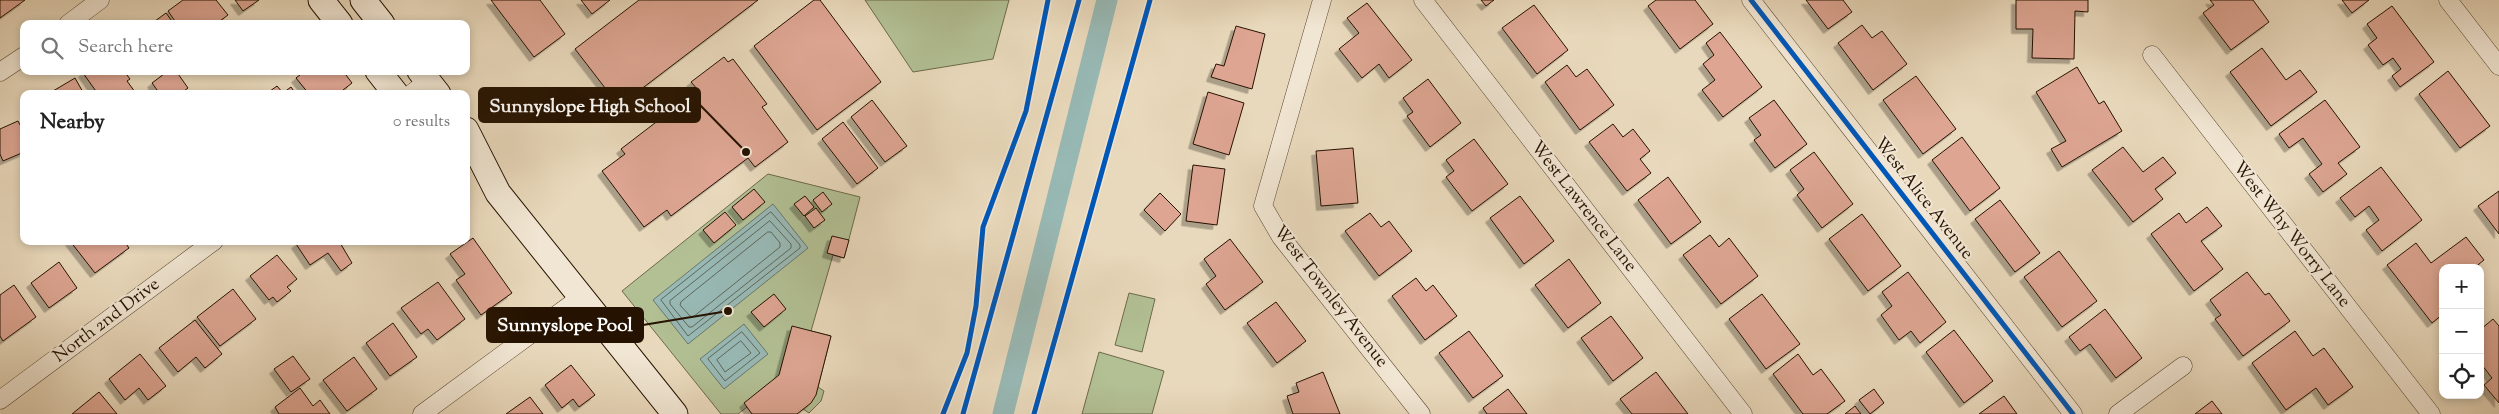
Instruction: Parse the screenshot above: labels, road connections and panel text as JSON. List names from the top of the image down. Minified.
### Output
{"streets":{"street":["West Alice Avenue","West Lawrence Lane","West Why Worry Lane","West Townley Avenue","North 2nd Drive"]},"places":["Sunnyslope High School","Sunnyslope Pool"],"page":{"search":"Search here","heading":["Nearby","0 results"],"map_buttons":["+","−"]}}
